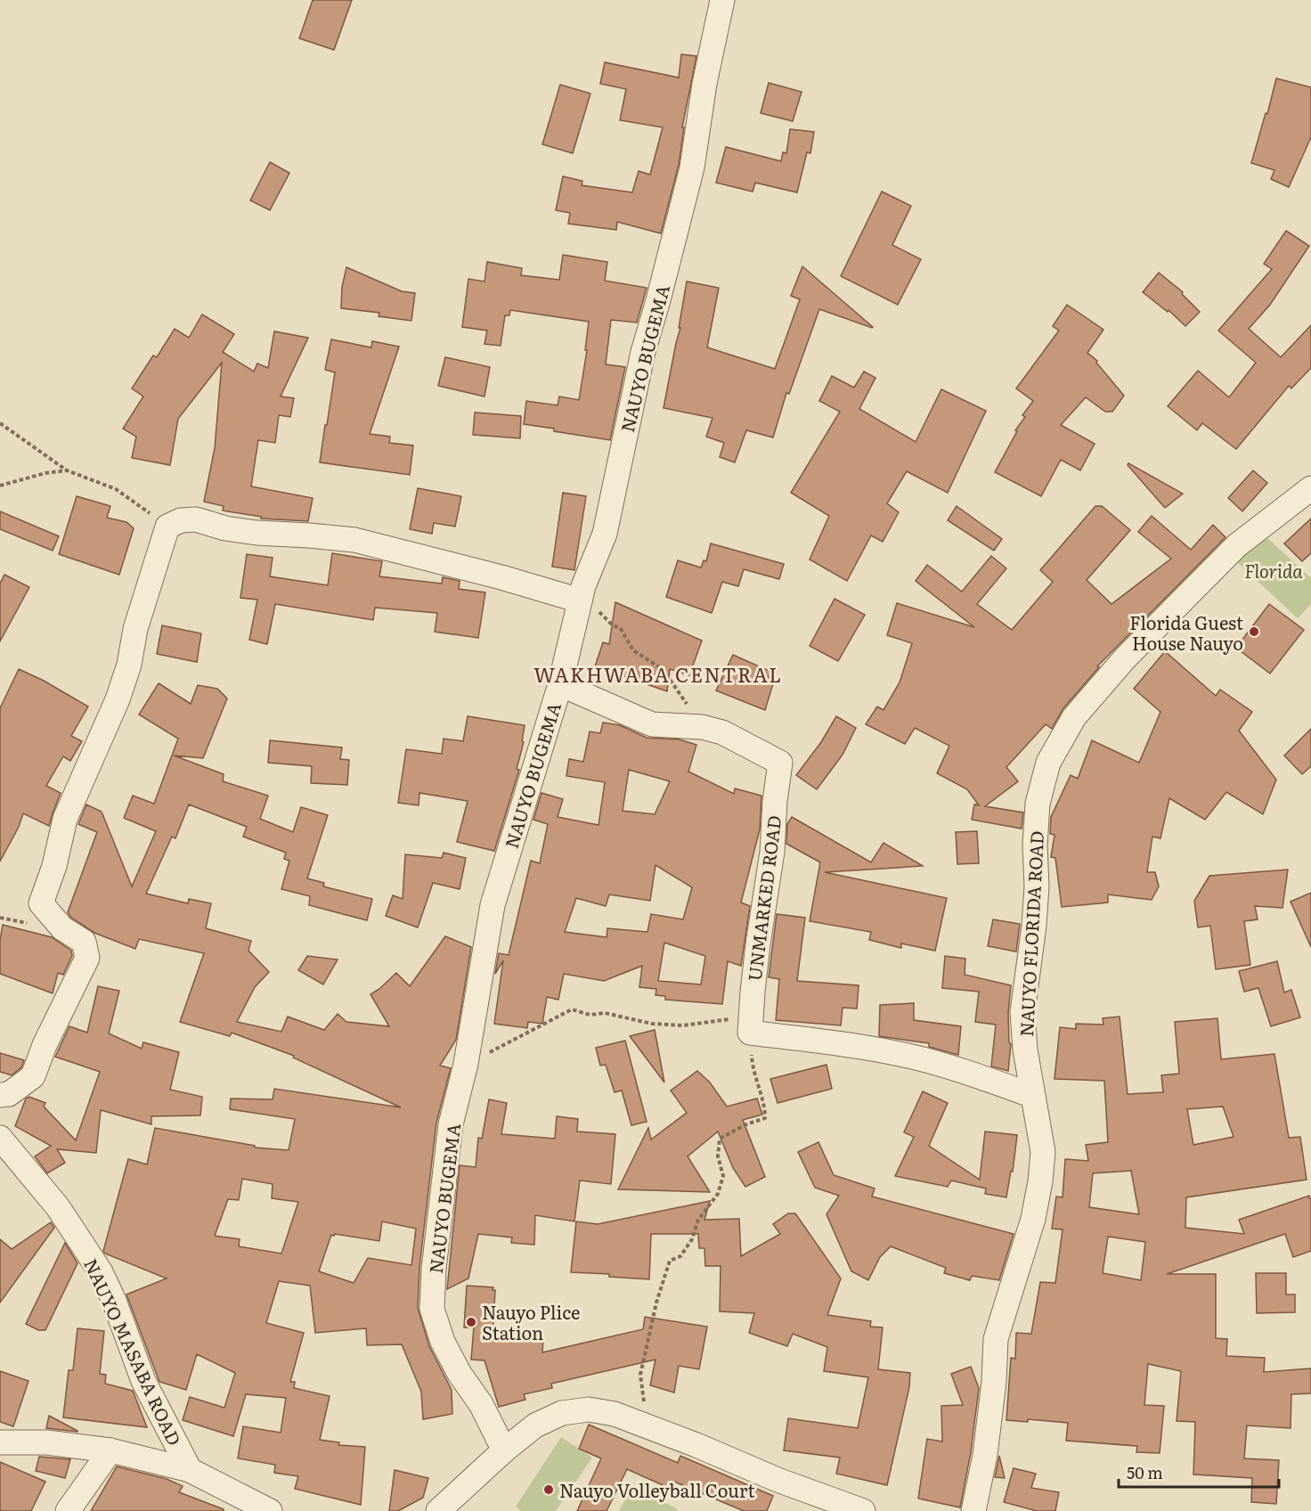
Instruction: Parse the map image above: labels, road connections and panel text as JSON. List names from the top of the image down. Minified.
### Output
{"streets":{"street":["NAUYO BUGEMA","UNMARKED ROAD","NAUYO FLORIDA ROAD","NAUYO MASABA ROAD"]},"districts":["WAKHWABA CENTRAL"],"parks":["Florida"],"places":["Florida Guest House Nauyo","Nauyo Plice Station","Nauyo Volleyball Court"],"scale_bar":"50 m"}
